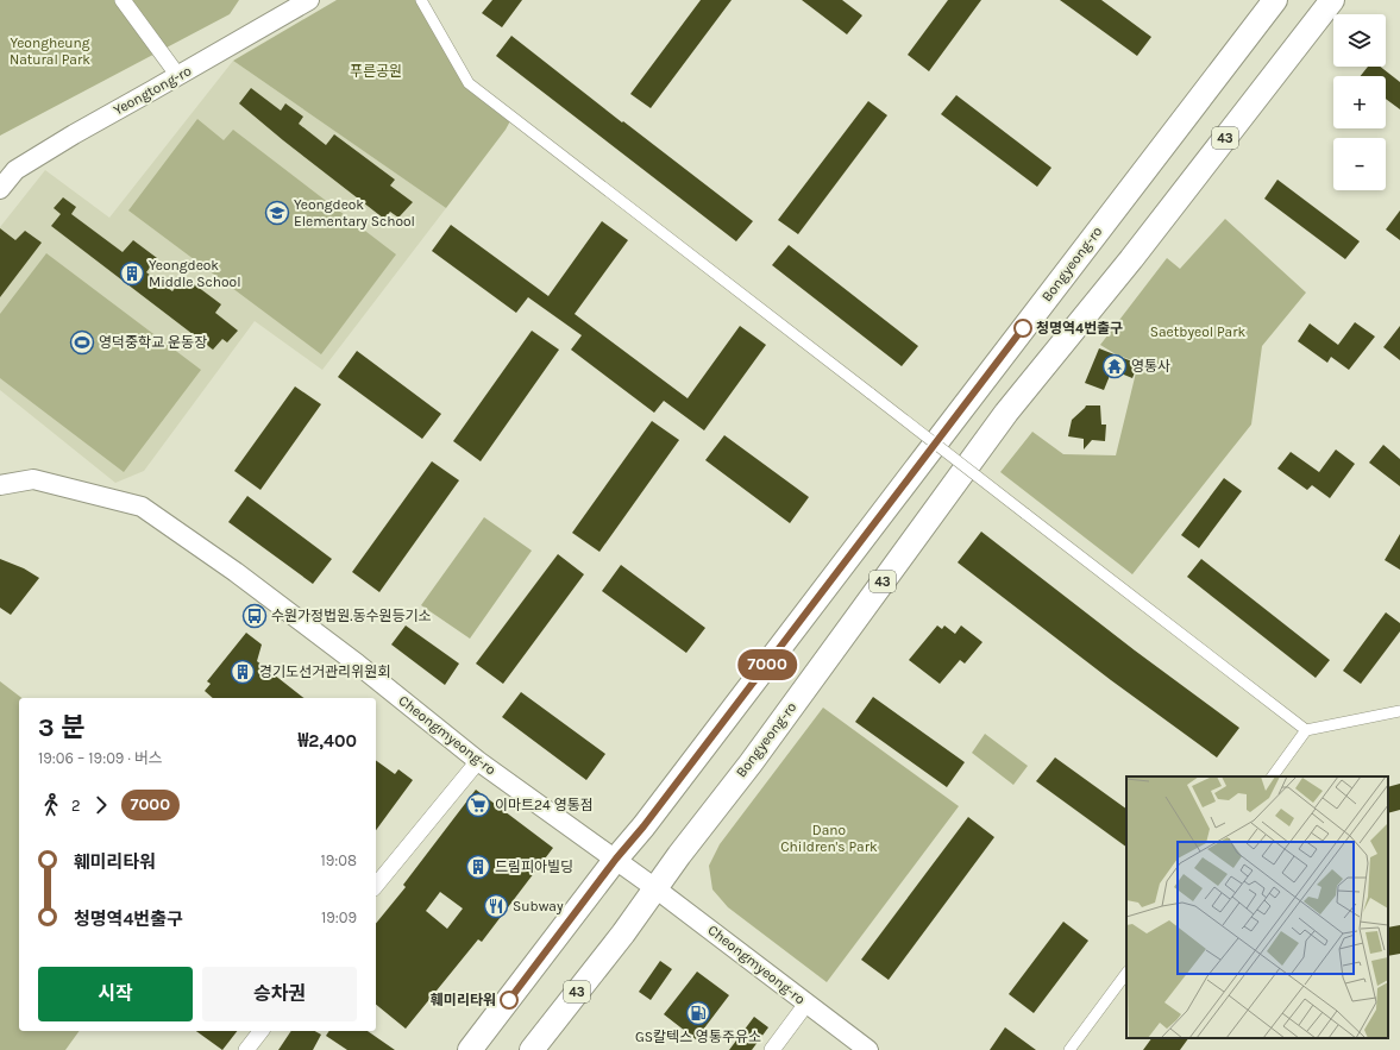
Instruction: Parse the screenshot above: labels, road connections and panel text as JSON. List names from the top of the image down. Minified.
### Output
{"streets":{"main road":["43","Bongyeong-ro"],"street":["Yeongtong-ro","Cheongmyeong-ro"]},"crossings":[["Bongyeong-ro","Cheongmyeong-ro"]],"parks":["Yeongheung Natural Park","푸른공원","Saetbyeol Park","Dano Children's Park"],"places":{"school or university":["Yeongdeok Elementary School"],"building":["Yeongdeok Middle School","경기도선거관리위원회","드림피아빌딩"],"other":["청명역4번출구","훼미리타워"],"sports":["영덕중학교 운동장"],"temple":["영통사"],"bus stop":["수원가정법원.동수원등기소"],"supermarket":["이마트24 영통점"],"restaurant":["Subway"],"fuel station":["GS칼텍스 영통주유소"]},"lines":["bus line 7000"],"page":{"on_map":"7000","map_buttons":["+","−"],"heading":["3 분","19:06 – 19:09 · 버스","₩2,400"],"legs":["2","7000"],"list":[{"name":"훼미리타워","value":"19:08"},{"name":"청명역4번출구","value":"19:09"}],"buttons":["시작","승차권"]}}
